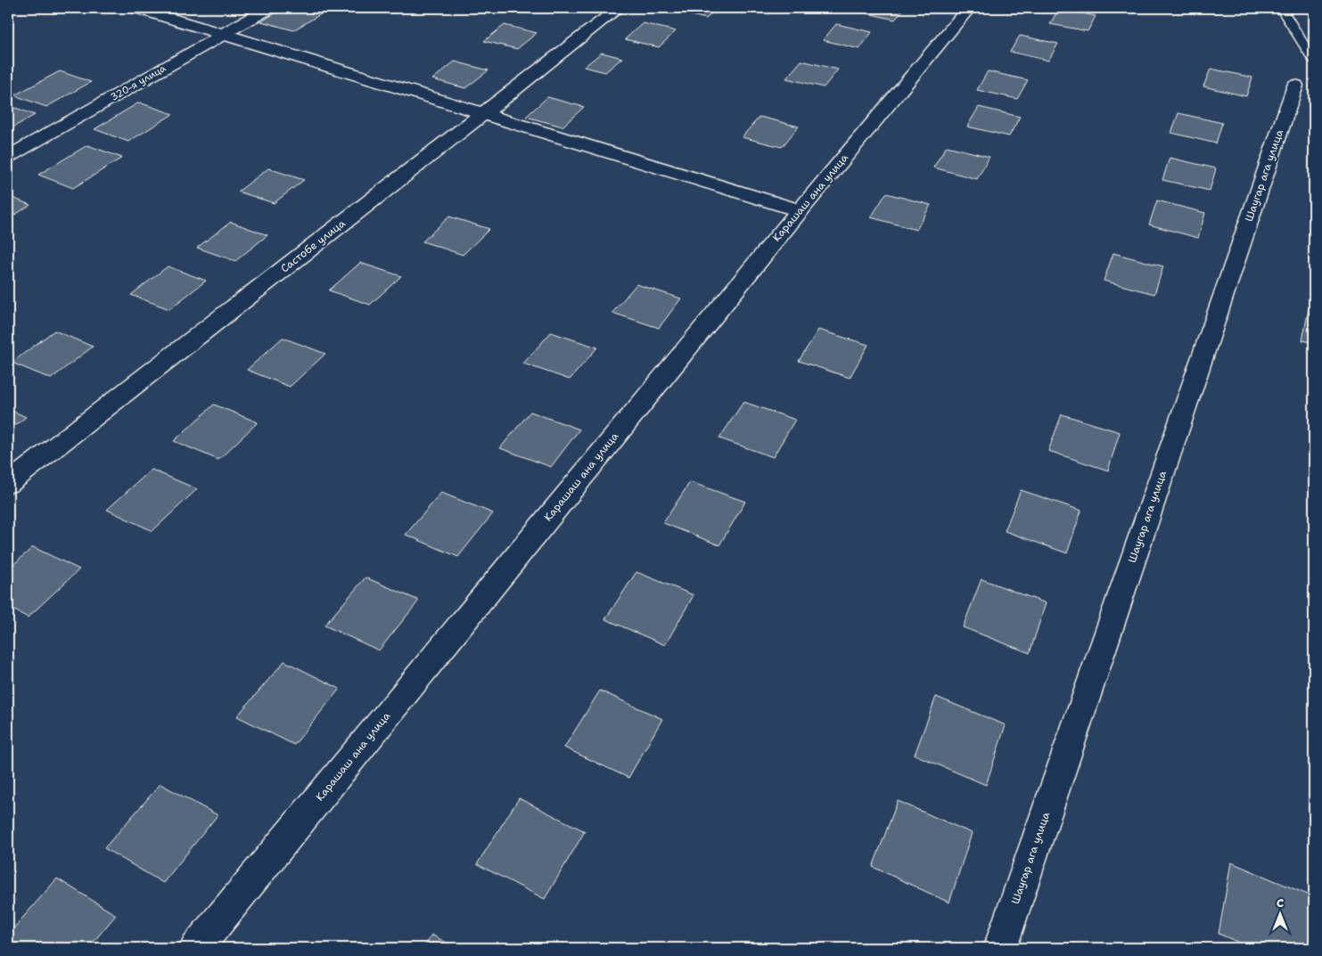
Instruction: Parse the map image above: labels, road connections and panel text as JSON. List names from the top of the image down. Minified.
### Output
{"streets":{"street":["320-я улица","Шаугар ага улица","Карашаш ана улица","Састобе улица"]},"north":"top"}
